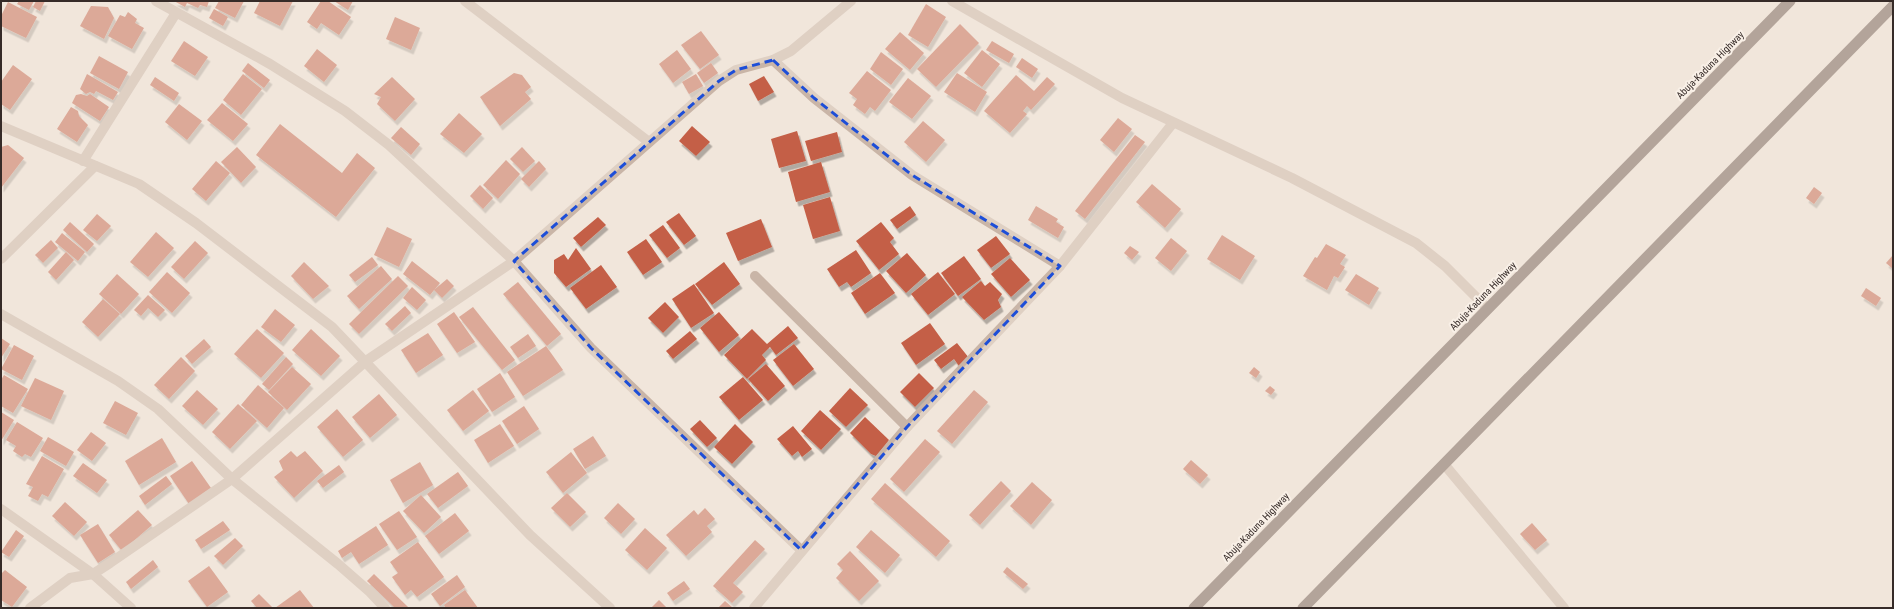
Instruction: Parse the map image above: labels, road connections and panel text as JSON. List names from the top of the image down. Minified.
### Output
{"streets":{"highway":["Abuja-Kaduna Highway"]}}
